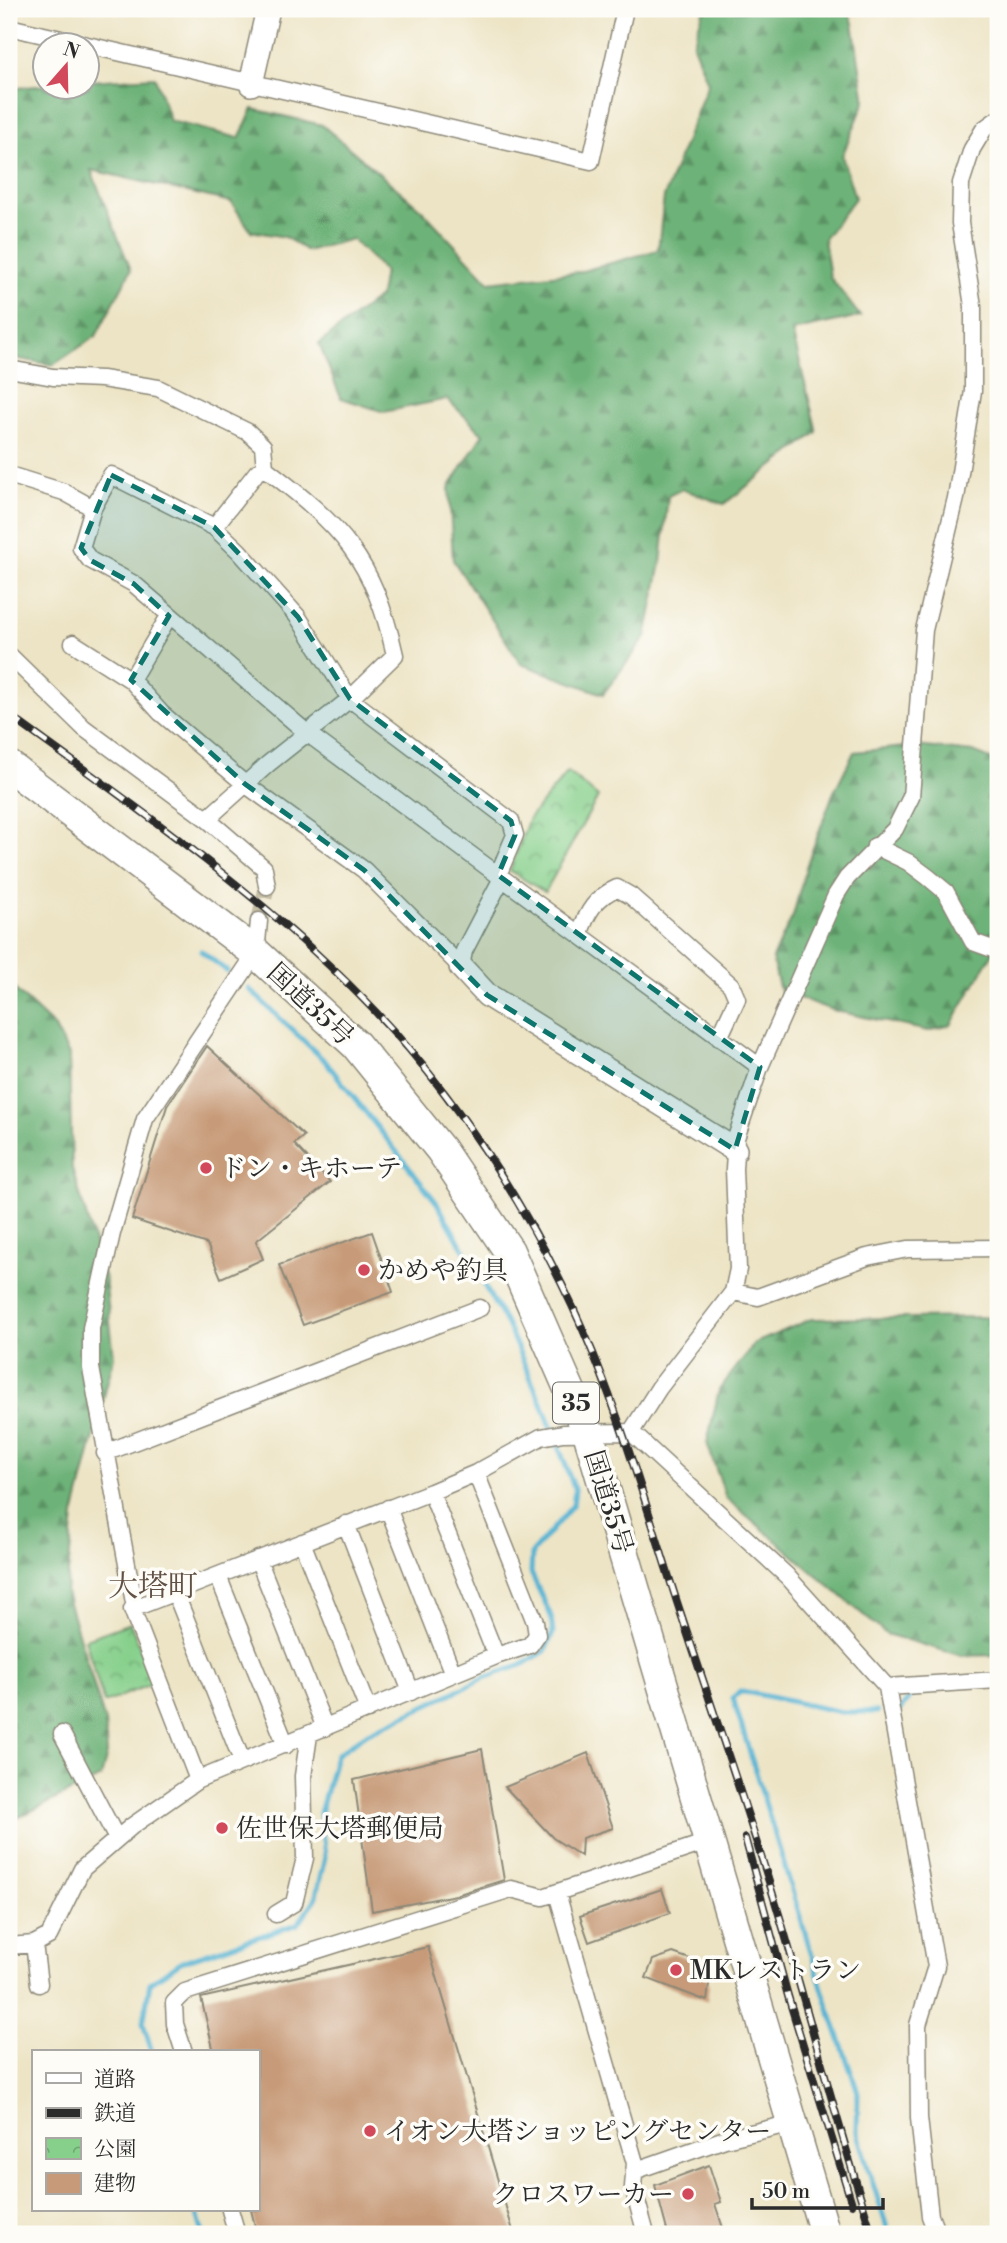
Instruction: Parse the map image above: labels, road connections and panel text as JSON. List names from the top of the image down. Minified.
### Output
{"streets":{"highway":["国道35号","35"]},"districts":["大塔町"],"places":["ドン・キホーテ","かめや釣具","佐世保大塔郵便局","MKレストラン","イオン大塔ショッピングセンター","クロスワーカー"],"legend":["道路","鉄道","公園","建物"],"scale_bar":"50 m","north":"top"}
